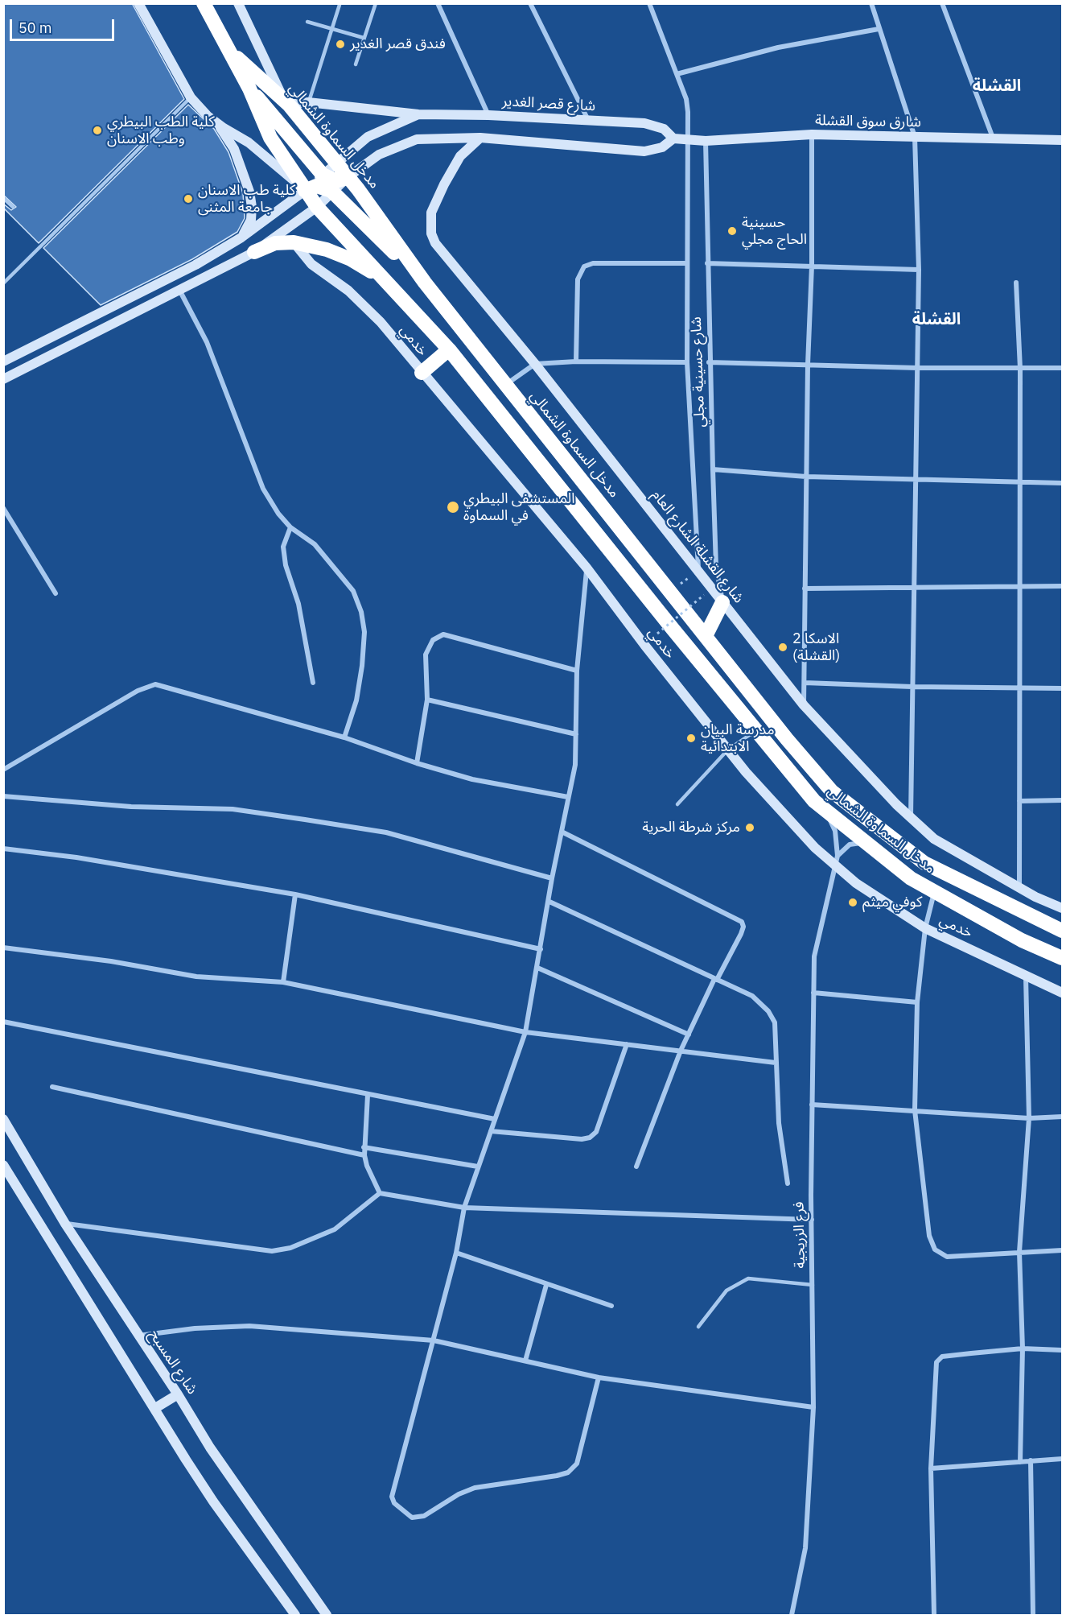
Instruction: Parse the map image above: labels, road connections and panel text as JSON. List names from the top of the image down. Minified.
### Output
{"streets":{"highway":["مدخل السماوة الشمالي"],"main road":["شارع قصر الغدير","شارق سوق القشلة","خدمي","شارع القشلة الشارع العام","شارع المسبح"],"street":["شارع حسينية مجلي","فرع الزريجية"]},"crossings":[["شارع قصر الغدير","شارق سوق القشلة"],["شارع قصر الغدير","مدخل السماوة الشمالي"],["شارق سوق القشلة","شارع حسينية مجلي"],["مدخل السماوة الشمالي","فرع الزريجية"],["خدمي","فرع الزريجية"],["شارع حسينية مجلي","شارع القشلة الشارع العام"]],"districts":["القشلة","القشلة"],"places":["فندق قصر الغدير","كلية الطب البيطري وطب الاسنان","كلية طب الاسنان جامعة المثنى","حسينية الحاج مجلي","المستشفى البيطري في السماوة","الاسكا 2 (القشلة)","مدرسة البيان الابتدائية","مركز شرطة الحرية","كوفي ميثم"],"scale_bar":"50 m"}
